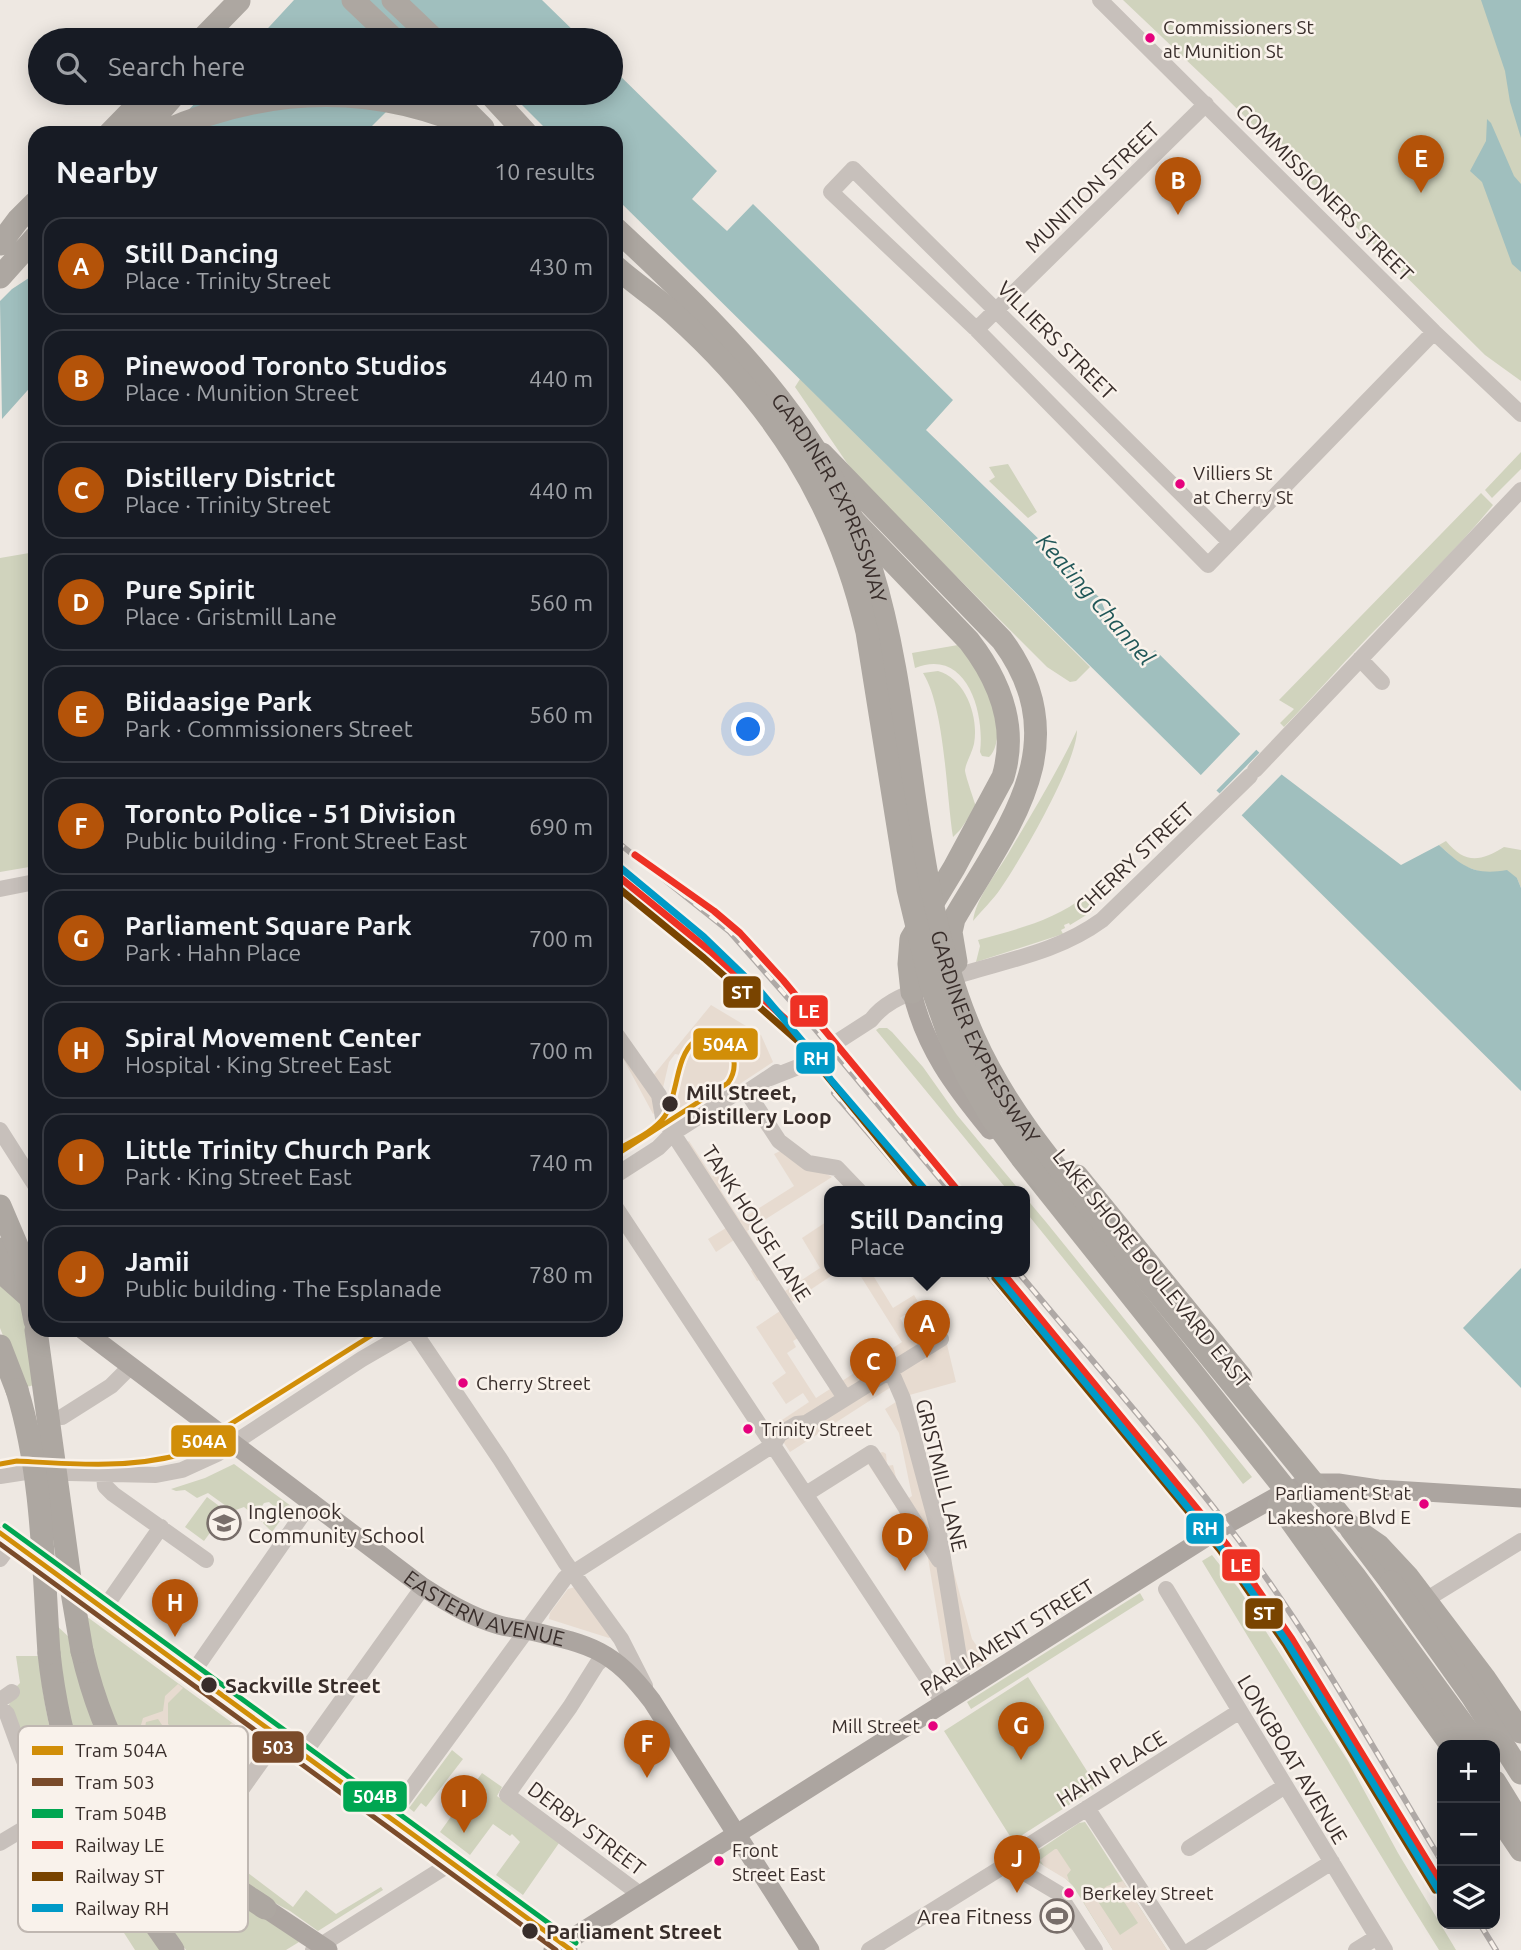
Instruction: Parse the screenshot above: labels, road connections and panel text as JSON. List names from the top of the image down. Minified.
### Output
{"streets":{"highway":["GARDINER EXPRESSWAY","LAKE SHORE BOULEVARD EAST"],"main road":["EASTERN AVENUE","PARLIAMENT STREET"],"street":["MUNITION STREET","COMMISSIONERS STREET","VILLIERS STREET","CHERRY STREET","TANK HOUSE LANE","GRISTMILL LANE","LONGBOAT AVENUE","HAHN PLACE","DERBY STREET"]},"crossings":[["MUNITION STREET","COMMISSIONERS STREET"],["MUNITION STREET","VILLIERS STREET"],["CHERRY STREET","TANK HOUSE LANE"],["CHERRY STREET","LAKE SHORE BOULEVARD EAST"],["LAKE SHORE BOULEVARD EAST","PARLIAMENT STREET"],["EASTERN AVENUE","DERBY STREET"],["PARLIAMENT STREET","DERBY STREET"],["LONGBOAT AVENUE","HAHN PLACE"]],"water":["Keating Channel"],"places":{"other":["Commissioners St at Munition St","Villiers St at Cherry St","Mill Street, Distillery Loop","Cherry Street","Trinity Street","Parliament St at Lakeshore Blvd E","Sackville Street","Mill Street","Front Street East","Berkeley Street","Parliament Street"],"school or university":["Inglenook Community School"],"sports":["Area Fitness"]},"lines":["rail line LE","rail line RH","rail line ST","tram line 504A","tram line 504B","tram line 503"],"legend":["Tram 504A","Tram 503","Tram 504B","Railway LE","Railway ST","Railway RH"],"page":{"search":"Search here","heading":["Nearby","10 results"],"pins":["E","B","A","C","D","H","G","F","I","J"],"list":[{"mark":"A","name":"Still Dancing","note":"Place · Trinity Street","value":"430 m"},{"mark":"B","name":"Pinewood Toronto Studios","note":"Place · Munition Street","value":"440 m"},{"mark":"C","name":"Distillery District","note":"Place · Trinity Street","value":"440 m"},{"mark":"D","name":"Pure Spirit","note":"Place · Gristmill Lane","value":"560 m"},{"mark":"E","name":"Biidaasige Park","note":"Park · Commissioners Street","value":"560 m"},{"mark":"F","name":"Toronto Police - 51 Division","note":"Public building · Front Street East","value":"690 m"},{"mark":"G","name":"Parliament Square Park","note":"Park · Hahn Place","value":"700 m"},{"mark":"H","name":"Spiral Movement Center","note":"Hospital · King Street East","value":"700 m"},{"mark":"I","name":"Little Trinity Church Park","note":"Park · King Street East","value":"740 m"},{"mark":"J","name":"Jamii","note":"Public building · The Esplanade","value":"780 m"}],"popup":["Still Dancing","Place"],"map_buttons":["+","−"]}}
